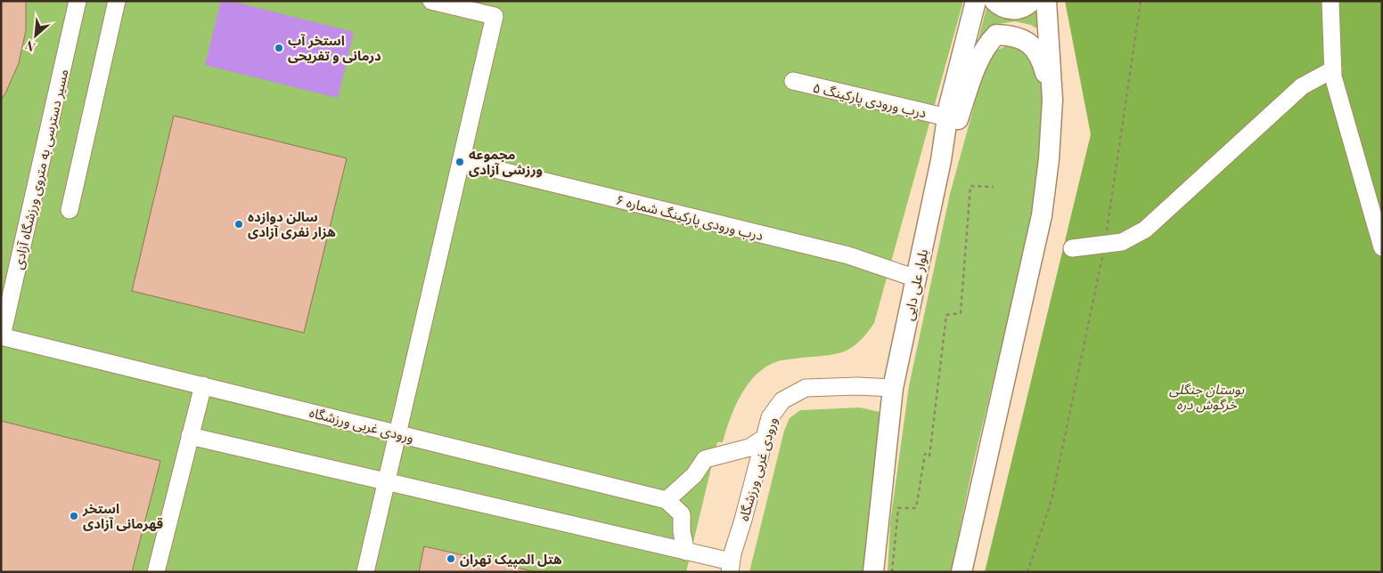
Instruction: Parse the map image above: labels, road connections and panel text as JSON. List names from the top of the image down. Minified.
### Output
{"streets":{"main road":["بلوار علی دایی"],"lane":["درب ورودی پارکینگ ۵","مسیر دسترسی به متروی ورزشگاه آزادی","درب ورودی پارکینگ شماره ۶","ورودی غربی ورزشگاه"]},"crossings":[["درب ورودی پارکینگ ۵","بلوار علی دایی"],["مسیر دسترسی به متروی ورزشگاه آزادی","ورودی غربی ورزشگاه"],["درب ورودی پارکینگ شماره ۶","بلوار علی دایی"],["بلوار علی دایی","ورودی غربی ورزشگاه"]],"parks":["بوستان جنگلی خرگوش دره"],"places":["استخر آب درمانی و تفریحی","مجموعه ورزشی آزادی","سالن دوازده هزار نفری آزادی","استخر قهرمانی آزادی","هتل المپیک تهران"],"north":"bottom left"}
